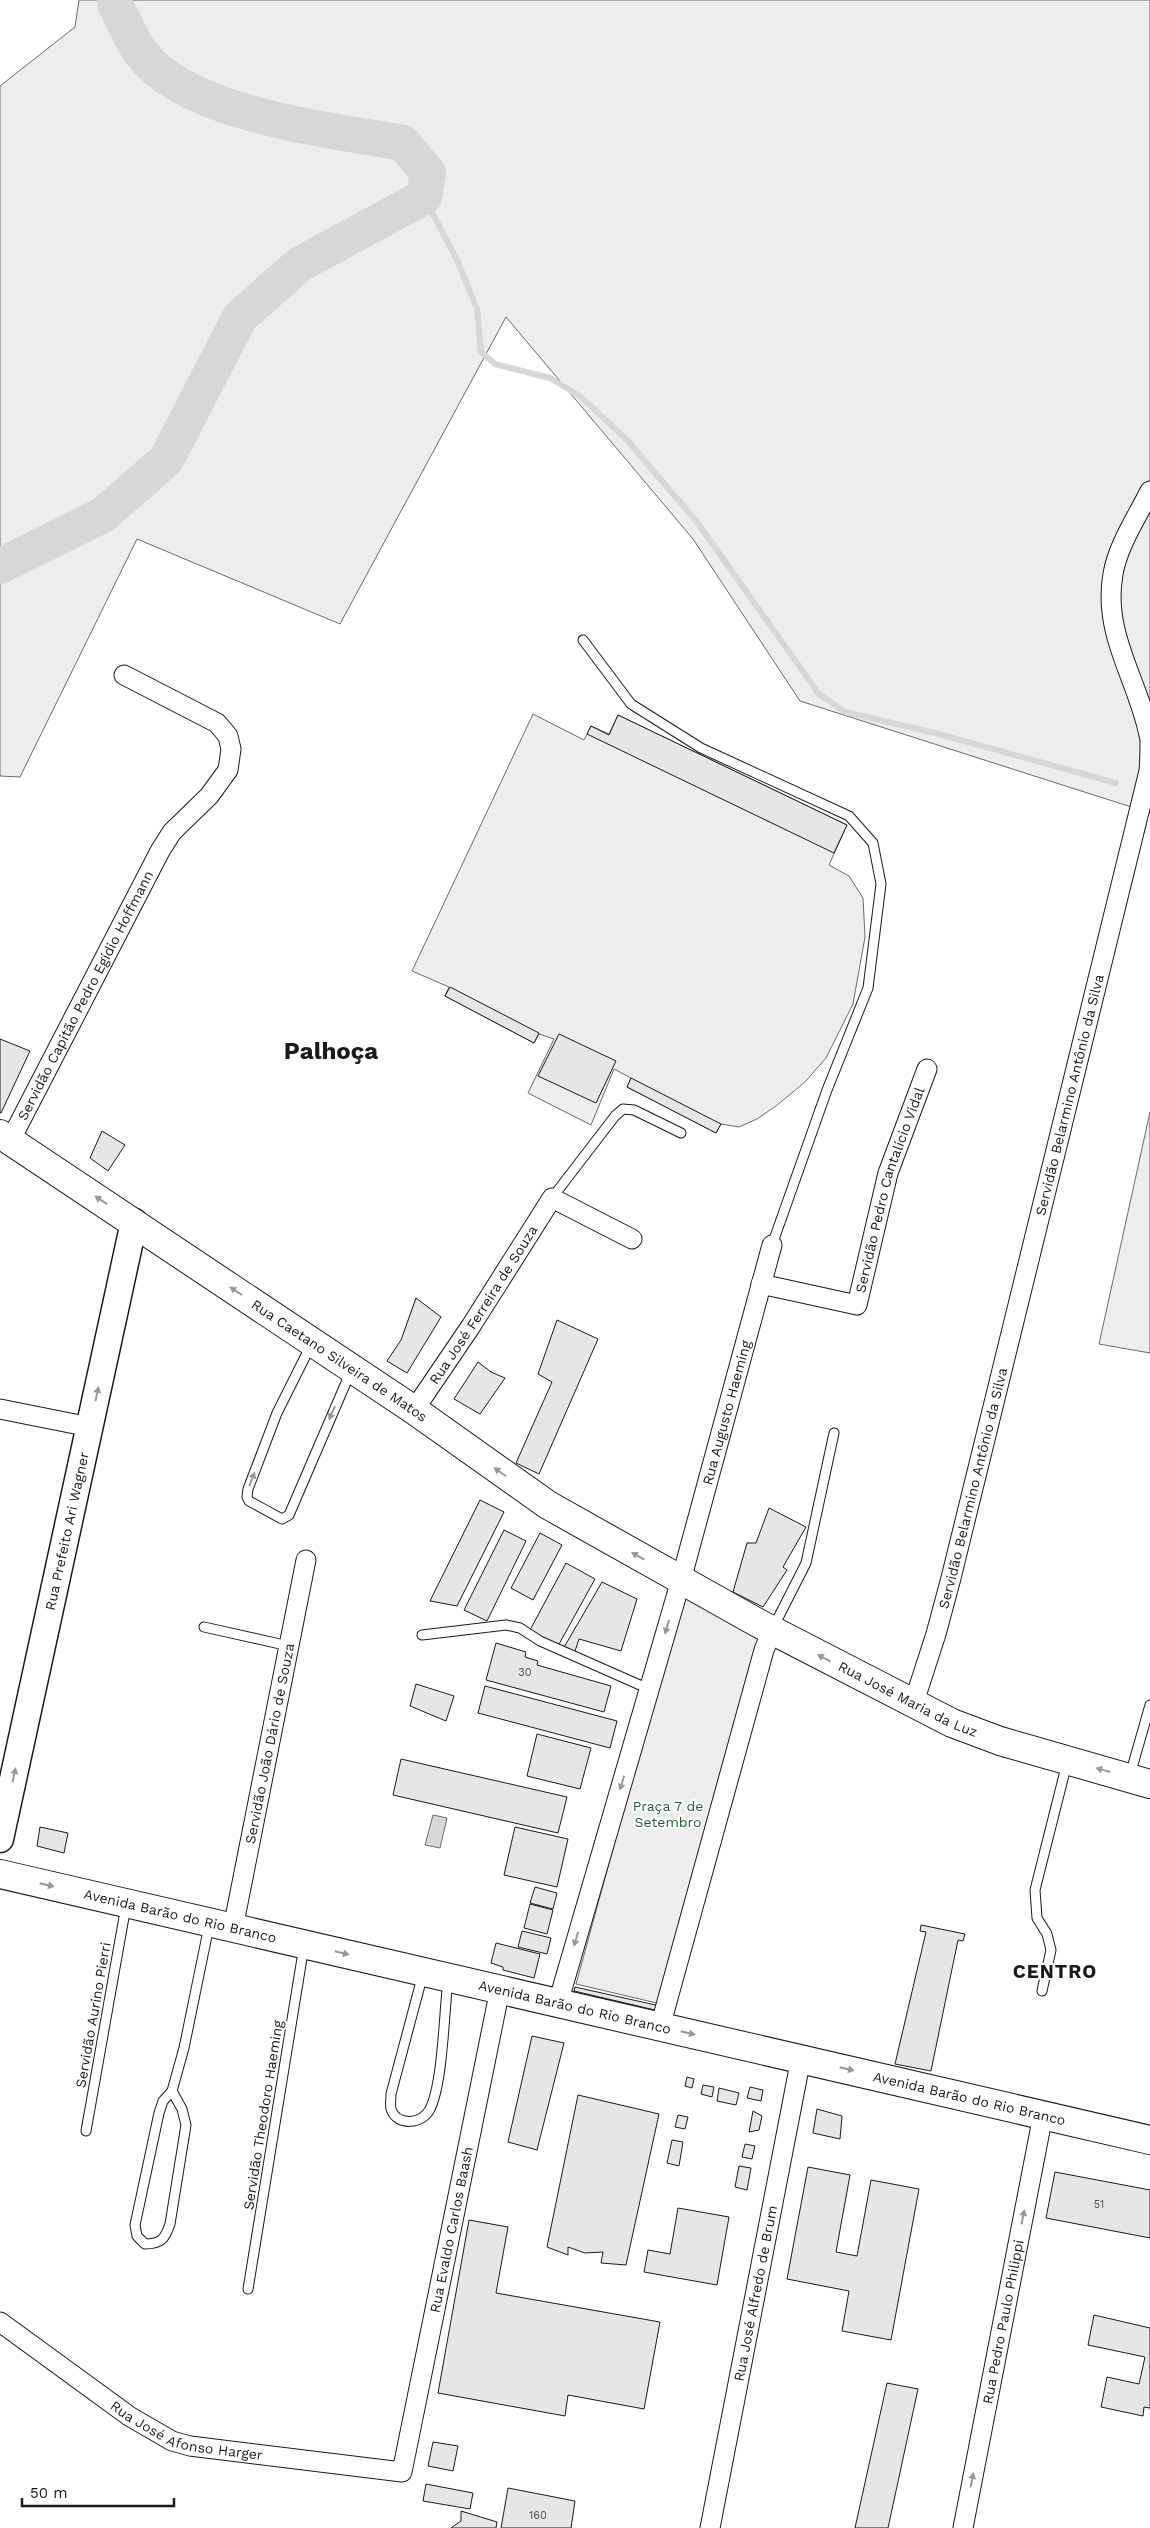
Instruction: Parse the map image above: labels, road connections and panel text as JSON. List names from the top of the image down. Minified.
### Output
{"streets":{"main road":["Rua Caetano Silveira de Matos","Rua José Maria da Luz","Avenida Barão do Rio Branco"],"street":["Servidão Capitão Pedro Egídio Hoffmann","Servidão Belarmino Antônio da Silva","Servidão Pedro Cantalício Vidal","Rua José Ferreira de Souza","Rua Augusto Haeming","Rua Prefeito Ari Wagner","Servidão João Dário de Souza","Rua Evaldo Carlos Baash","Rua José Alfredo de Brum","Rua Pedro Paulo Philippi","Rua José Afonso Harger"],"lane":["Servidão Aurino Pierri","Servidão Theodoro Haeming"]},"crossings":[["Servidão Capitão Pedro Egídio Hoffmann","Rua Caetano Silveira de Matos"],["Servidão Belarmino Antônio da Silva","Rua José Maria da Luz"],["Servidão Pedro Cantalício Vidal","Rua Augusto Haeming"],["Rua José Ferreira de Souza","Rua Caetano Silveira de Matos"],["Rua Caetano Silveira de Matos","Rua Augusto Haeming"],["Rua Caetano Silveira de Matos","Rua Prefeito Ari Wagner"],["Rua Caetano Silveira de Matos","Rua José Maria da Luz"],["Rua Augusto Haeming","Rua José Maria da Luz"],["Servidão João Dário de Souza","Avenida Barão do Rio Branco"],["Avenida Barão do Rio Branco","Servidão Aurino Pierri"],["Avenida Barão do Rio Branco","Servidão Theodoro Haeming"],["Avenida Barão do Rio Branco","Rua Evaldo Carlos Baash"],["Avenida Barão do Rio Branco","Rua José Alfredo de Brum"],["Avenida Barão do Rio Branco","Rua Pedro Paulo Philippi"],["Rua Evaldo Carlos Baash","Rua José Afonso Harger"]],"one_way":["Rua Caetano Silveira de Matos","Rua Prefeito Ari Wagner","Rua José Maria da Luz","Avenida Barão do Rio Branco","Rua Pedro Paulo Philippi"],"districts":["Palhoça","CENTRO"],"parks":["Praça 7 de Setembro"],"house_numbers":["30","51","160"],"scale_bar":"50 m"}
